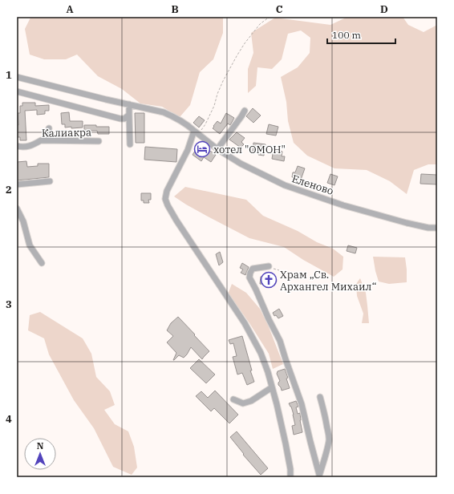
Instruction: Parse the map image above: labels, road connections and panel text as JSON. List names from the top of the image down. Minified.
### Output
{"streets":{"street":["Калиакра","Еленово"]},"places":{"hotel":["хотел \"ОМОН\""],"church":["Храм „Св. Архангел Михаил“"]},"scale_bar":"100 m","north":"top","grid":{"columns":["A","B","C","D"],"rows":["1","2","3","4"]}}
